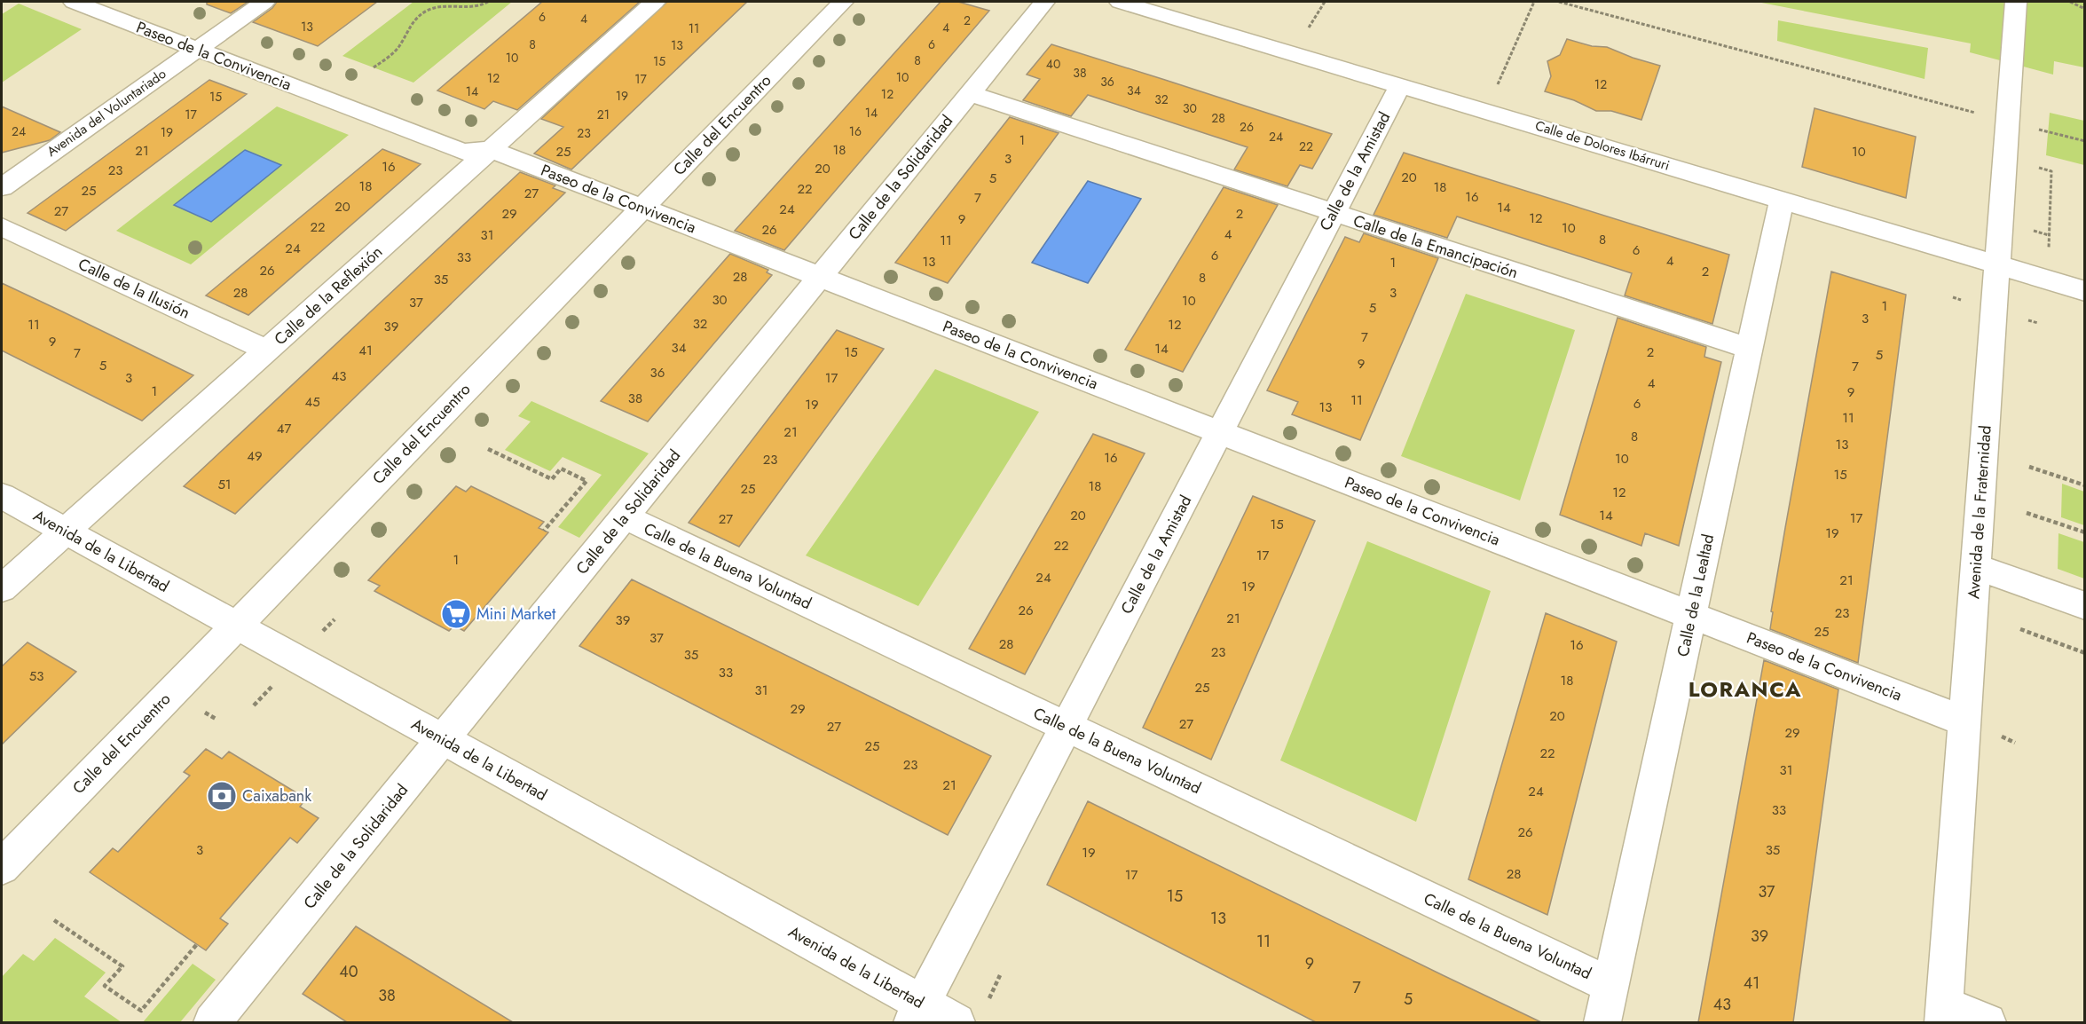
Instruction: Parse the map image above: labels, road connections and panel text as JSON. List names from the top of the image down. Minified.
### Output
{"streets":{"street":["Paseo de la Convivencia","Avenida del Voluntariado","Calle del Encuentro","Calle de Dolores Ibárruri","Calle de la Amistad","Calle de la Solidaridad","Calle de la Emancipación","Calle de la Ilusión","Calle de la Reflexión","Avenida de la Fraternidad","Avenida de la Libertad","Calle de la Buena Voluntad","Calle de la Lealtad"]},"crossings":[["Paseo de la Convivencia","Avenida del Voluntariado"],["Paseo de la Convivencia","Calle del Encuentro"],["Paseo de la Convivencia","Calle de la Amistad"],["Paseo de la Convivencia","Calle de la Solidaridad"],["Paseo de la Convivencia","Calle de la Reflexión"],["Paseo de la Convivencia","Avenida de la Fraternidad"],["Paseo de la Convivencia","Calle de la Lealtad"],["Calle del Encuentro","Avenida de la Libertad"],["Calle de Dolores Ibárruri","Calle de la Amistad"],["Calle de Dolores Ibárruri","Avenida de la Fraternidad"],["Calle de Dolores Ibárruri","Calle de la Lealtad"],["Calle de la Amistad","Calle de la Emancipación"],["Calle de la Amistad","Avenida de la Libertad"],["Calle de la Amistad","Calle de la Buena Voluntad"],["Calle de la Solidaridad","Calle de la Emancipación"],["Calle de la Solidaridad","Avenida de la Libertad"],["Calle de la Solidaridad","Calle de la Buena Voluntad"],["Calle de la Emancipación","Calle de la Lealtad"],["Calle de la Ilusión","Calle de la Reflexión"],["Calle de la Reflexión","Avenida de la Libertad"],["Calle de la Buena Voluntad","Calle de la Lealtad"]],"districts":["LORANCA"],"places":{"supermarket":["Mini Market"],"bank":["Caixabank"]},"house_numbers":["6","4","2","13","4","11","8","6","13","10","8","15","40","38","10","12","17","36","12","34","14","12","19","15","32","30","14","17","21","28","26","24","16","19","23","24","1","22","18","21","25","10","3","16","20","23","20","5","18","18","22","25","27","16","7","20","14","24","27","29","2","12","9","22","10","26","4","31","8","11","24","6","6","33","4","13","1","26","2","28","8","35","28","3","30","10","37","1","5","3","32","11","12","39","7","9","34","14","41","15","2","7","5","9","5","7","36","43","3","17","4","1","9","38","11","45","6","19","13","11","47","21","8","13","49","16","10","23","15","51","18","25","12","20","14","17","27","15","19","22","17","1","24","21","19","26","23","21","39","25","37","28","16","23","35","33","53","18","25","31","29","20","27","27","29","25","22","23","31","21","24","33","26","3","35","19","28","17","37","15","13","39","11","9","40","41","7","38","5","43"]}
